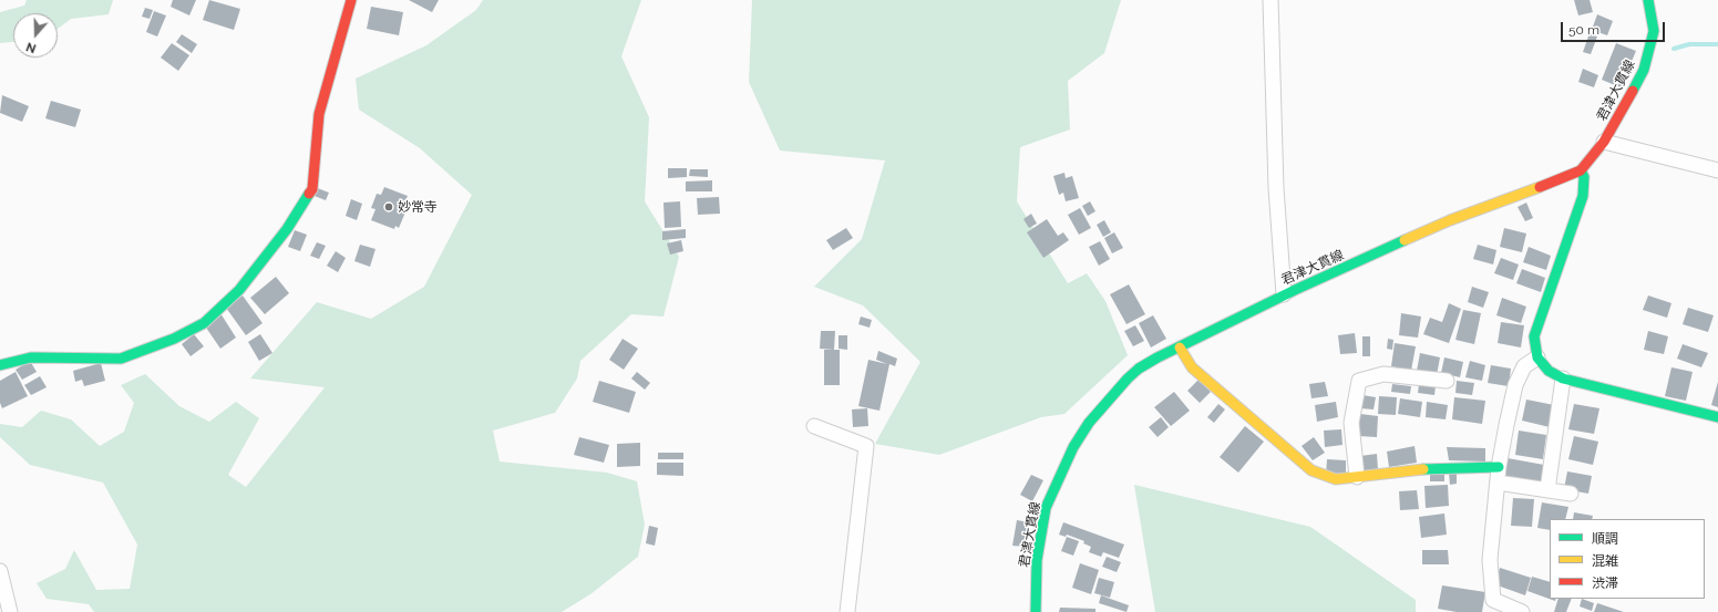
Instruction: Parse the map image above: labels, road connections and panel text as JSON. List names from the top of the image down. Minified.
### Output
{"streets":{"street":["君津大貫線"]},"places":["妙常寺"],"legend":["順調","混雑","渋滞"],"scale_bar":"50 m","north":"bottom"}
